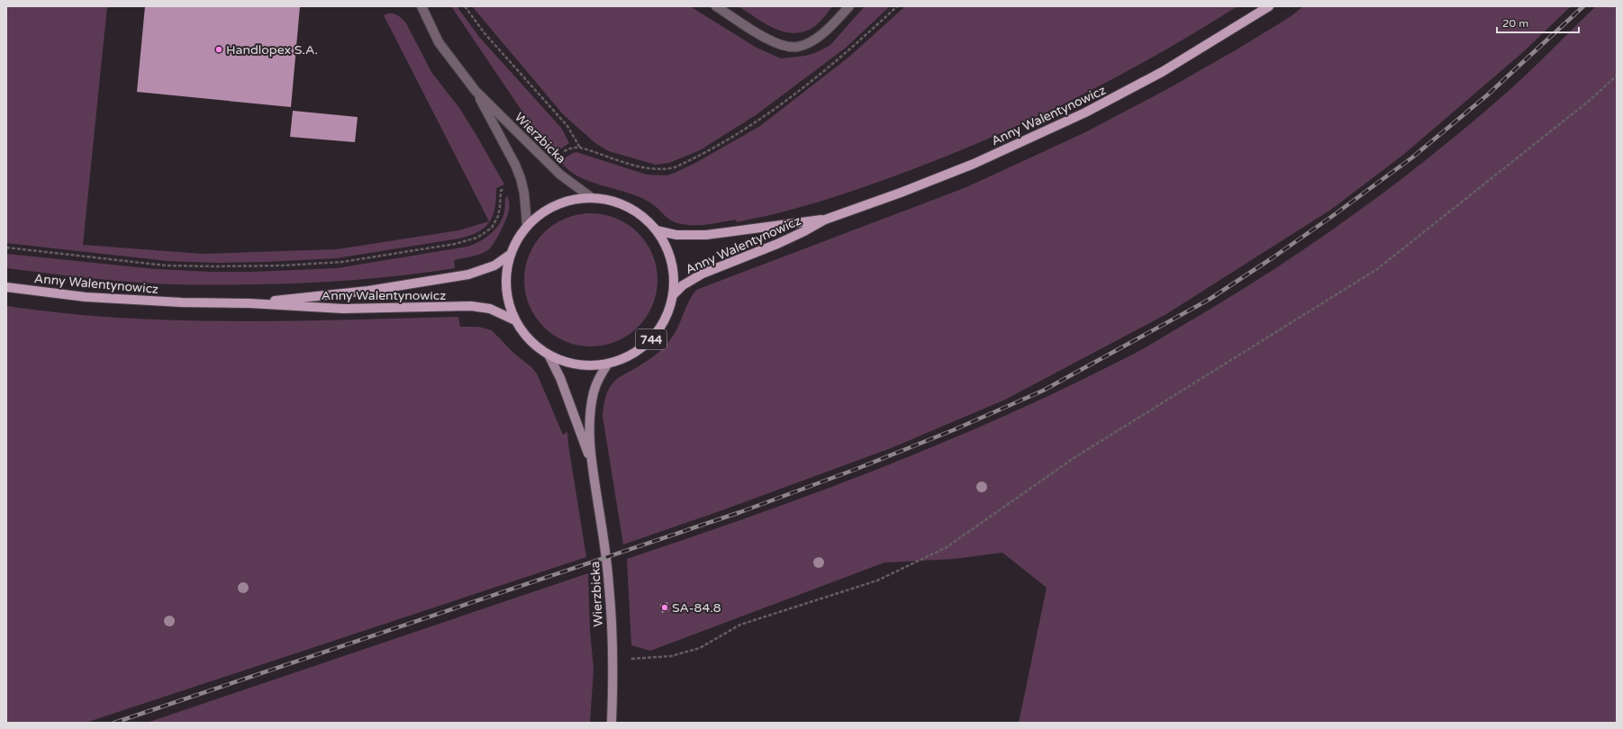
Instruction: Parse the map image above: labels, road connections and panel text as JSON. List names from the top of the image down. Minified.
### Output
{"streets":{"main road":["Anny Walentynowicz","Wierzbicka","744"]},"crossings":[["Anny Walentynowicz","744"],["Wierzbicka","744"]],"places":["Handlopex S.A.","SA-84.8"],"scale_bar":"20 m"}
